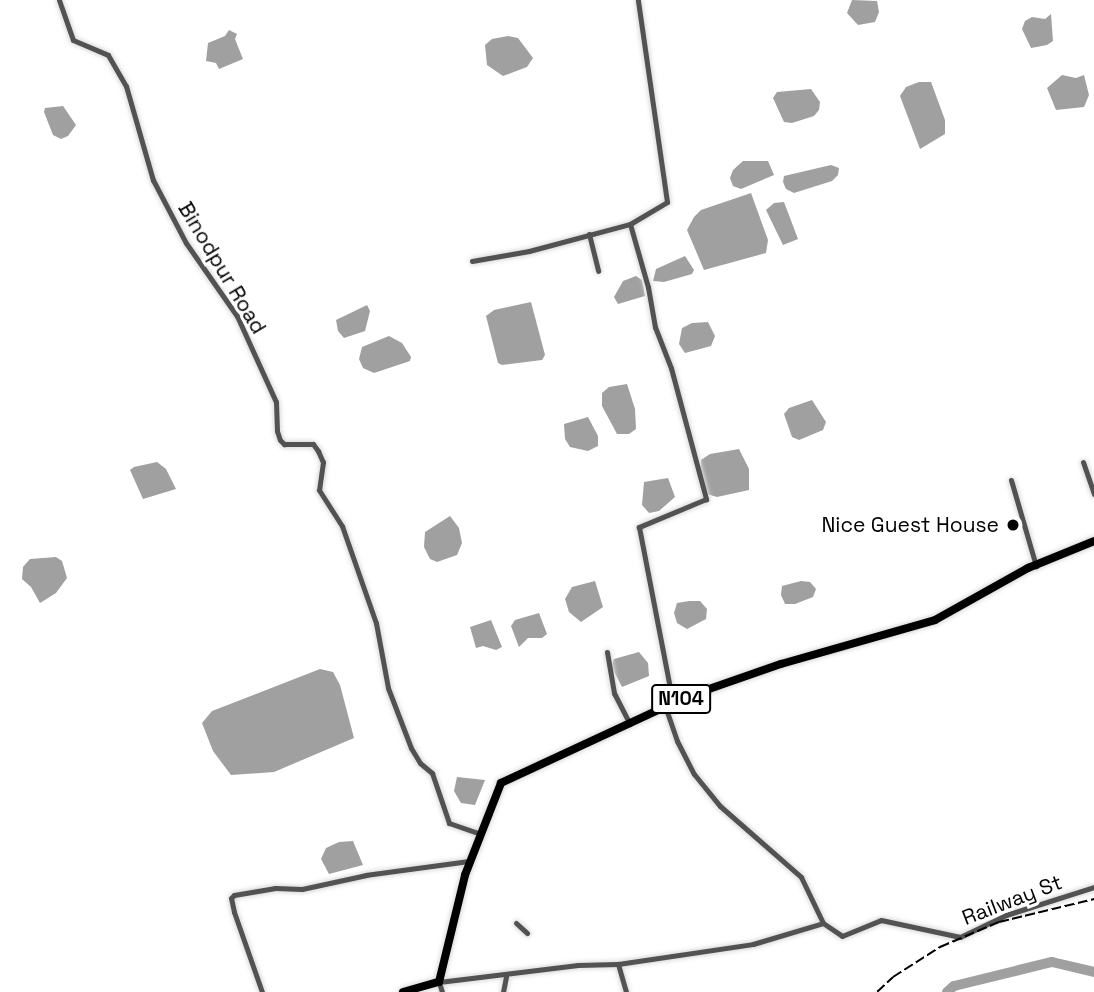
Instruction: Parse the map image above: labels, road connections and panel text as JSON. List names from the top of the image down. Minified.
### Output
{"streets":{"highway":["N104"],"street":["Binodpur Road","Railway St"]},"crossings":[["Binodpur Road","N104"]],"places":["Nice Guest House"]}
